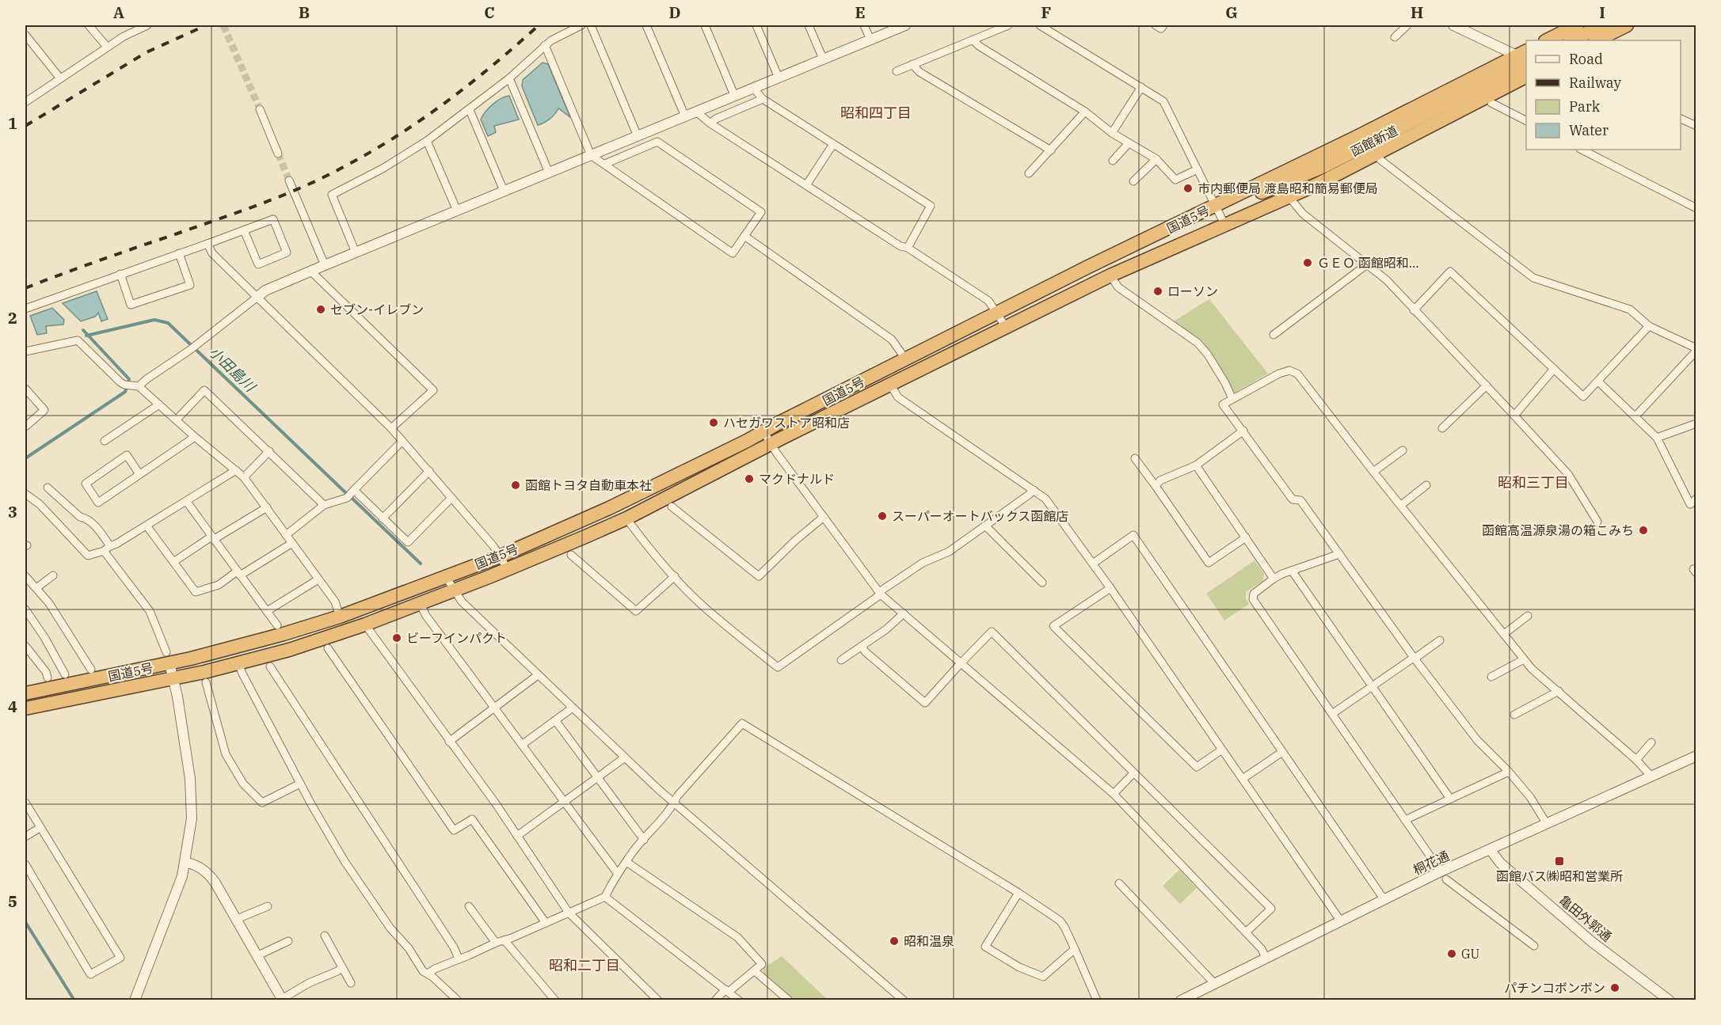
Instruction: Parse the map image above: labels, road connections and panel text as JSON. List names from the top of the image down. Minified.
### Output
{"streets":{"highway":["函館新道","国道5号"],"street":["桐花通","亀田外郭通"]},"crossings":[["函館新道","国道5号"],["桐花通","亀田外郭通"]],"districts":["昭和四丁目","昭和三丁目","昭和二丁目"],"water":["小田島川"],"places":{"other":["市内郵便局 渡島昭和簡易郵便局","ＧＥＯ 函館昭和…","ローソン","セブン-イレブン","ハセガワストア昭和店","マクドナルド","函館トヨタ自動車本社","スーパーオートバックス函館店","函館高温源泉湯の箱こみち","ビーフインパクト","昭和温泉","GU","パチンコボンボン"],"transit":["函館バス㈱昭和営業所"]},"legend":["Road","Railway","Park","Water"],"grid":{"columns":["A","B","C","D","E","F","G","H","I"],"rows":["1","2","3","4","5"]}}
